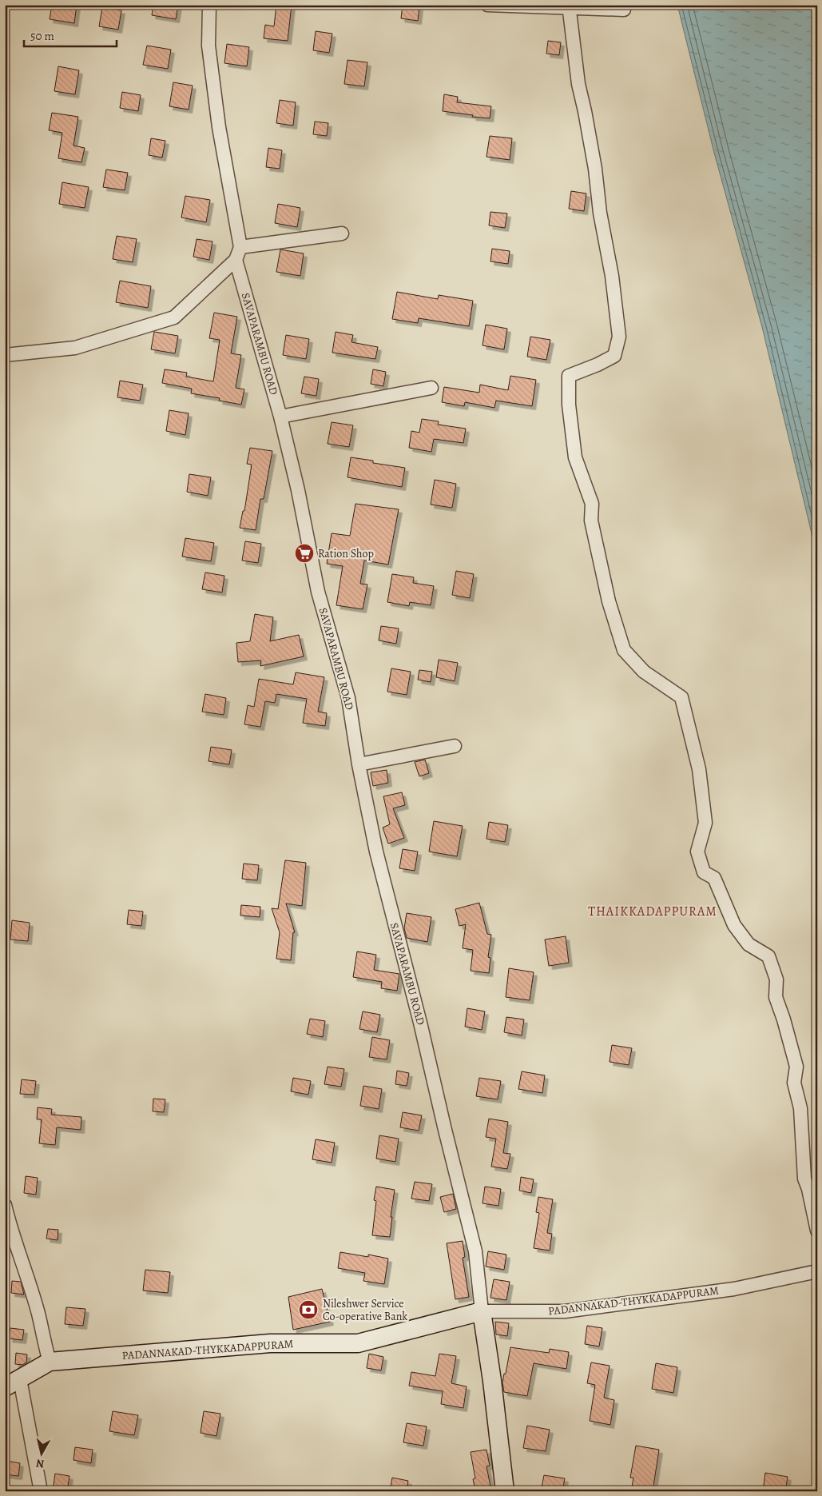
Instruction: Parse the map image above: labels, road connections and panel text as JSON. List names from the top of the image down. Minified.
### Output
{"streets":{"main road":["PADANNAKAD-THYKKADAPPURAM"],"street":["SAVAPARAMBU ROAD"]},"crossings":[["SAVAPARAMBU ROAD","PADANNAKAD-THYKKADAPPURAM"]],"districts":["THAIKKADAPPURAM"],"places":{"supermarket":["Ration Shop"],"bank":["Nileshwer Service Co-operative Bank"]},"scale_bar":"50 m","north":"bottom"}
